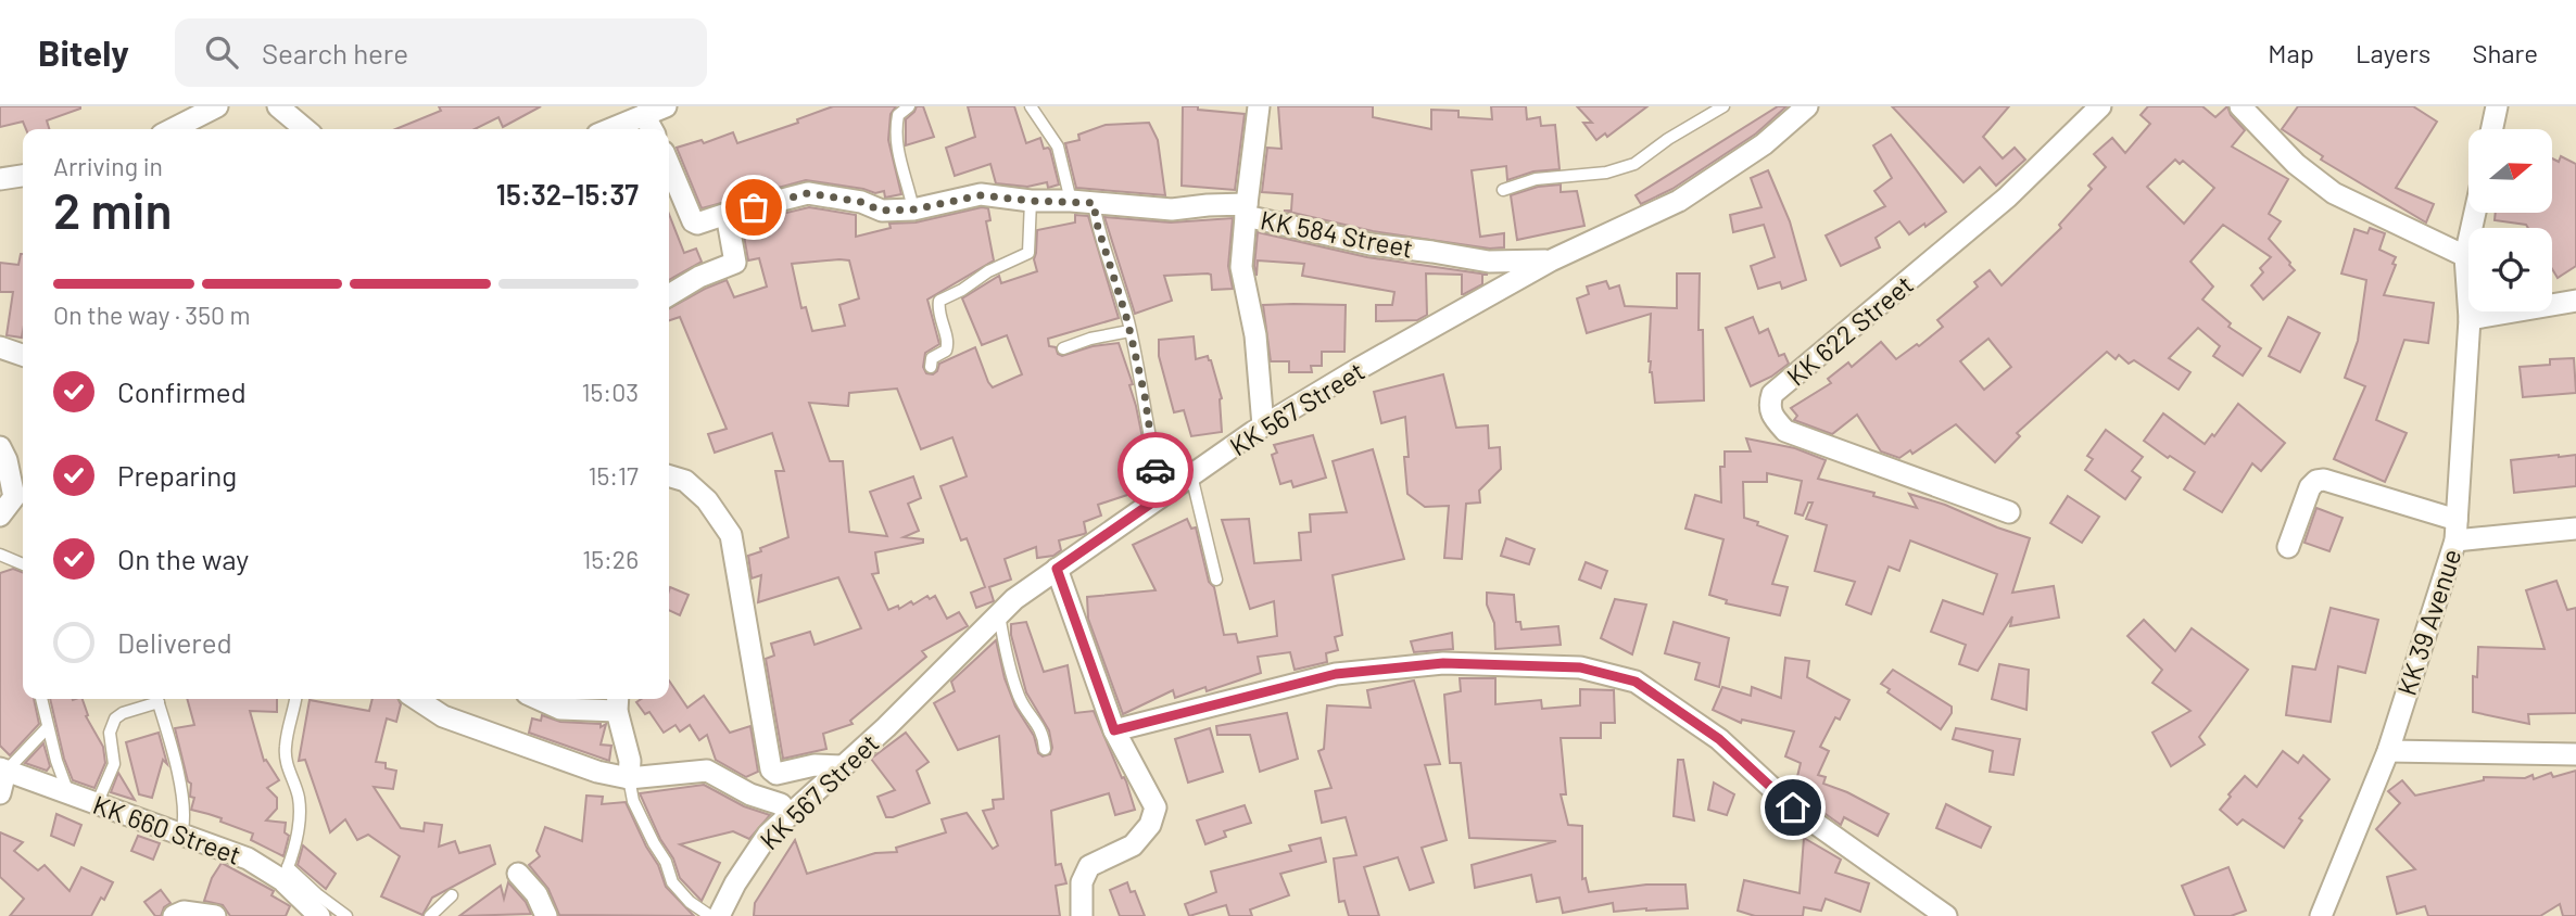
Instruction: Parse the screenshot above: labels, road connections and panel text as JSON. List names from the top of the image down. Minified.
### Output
{"streets":{"street":["KK 584 Street","KK 622 Street","KK 567 Street","KK 39 Avenue","KK 660 Street"]},"crossings":[["KK 584 Street","KK 567 Street"]],"north":"right","page":{"header":"Bitely","search":"Search here","nav":["Map","Layers","Share"],"heading":["2 min","Arriving in","15:32–15:37"],"bar":"On the way · 350 m","list":[["Confirmed","15:03"],["Preparing","15:17"],["On the way","15:26"],"Delivered"]}}
